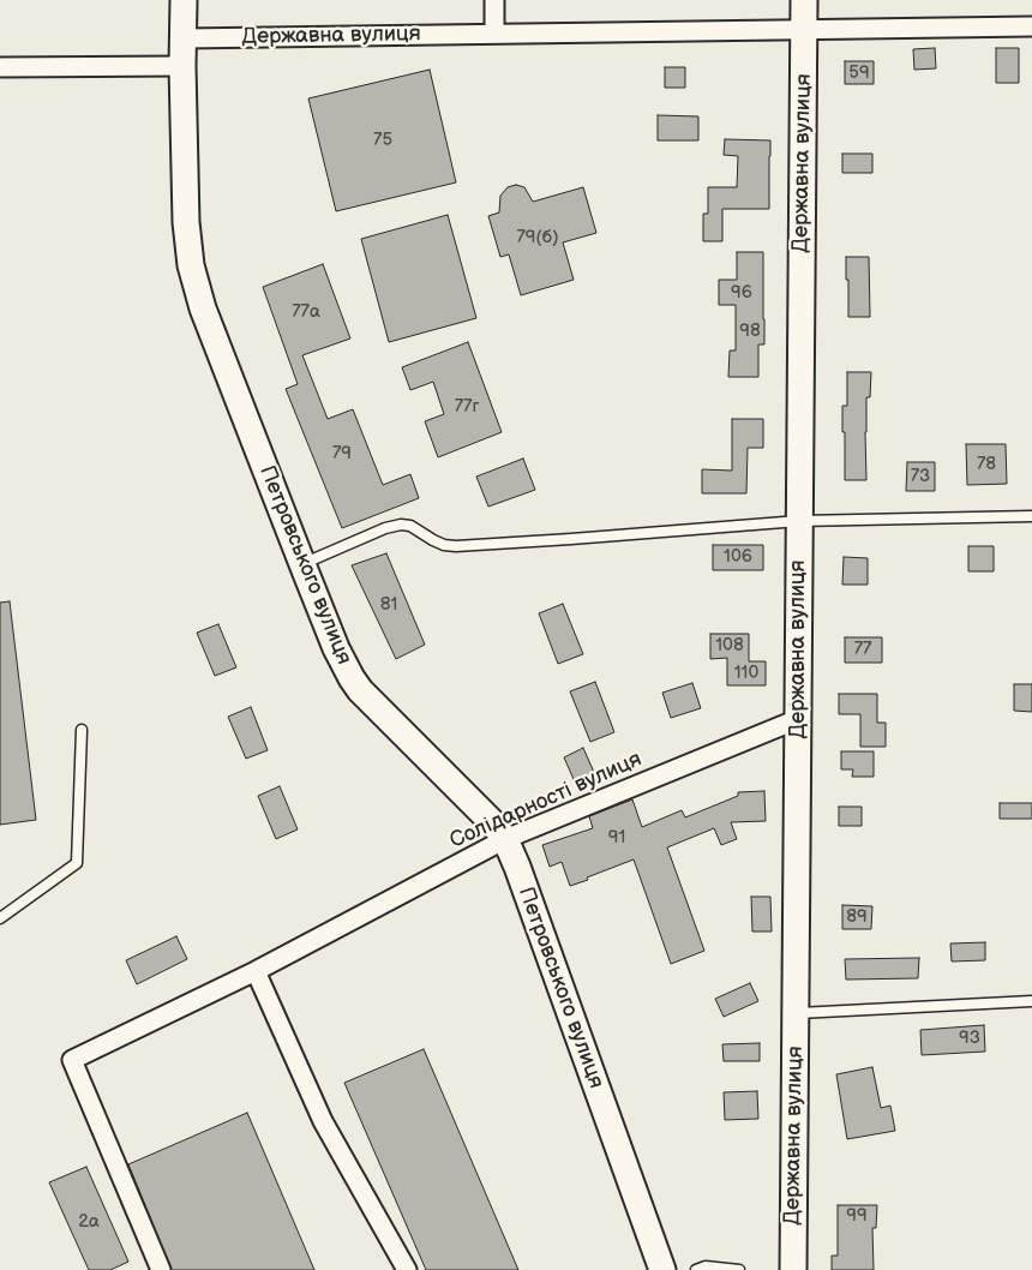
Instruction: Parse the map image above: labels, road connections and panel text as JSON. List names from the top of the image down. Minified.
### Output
{"streets":{"main road":["Державна вулиця","Петровського вулиця"],"street":["Солідарності вулиця"]},"crossings":[["Державна вулиця","Петровського вулиця"],["Державна вулиця","Солідарності вулиця"],["Петровського вулиця","Солідарності вулиця"]],"house_numbers":["59","75","79(б)","96","77а","98","77г","79","78","73","106","81","108","77","110","91","89","93","99","2а"]}
